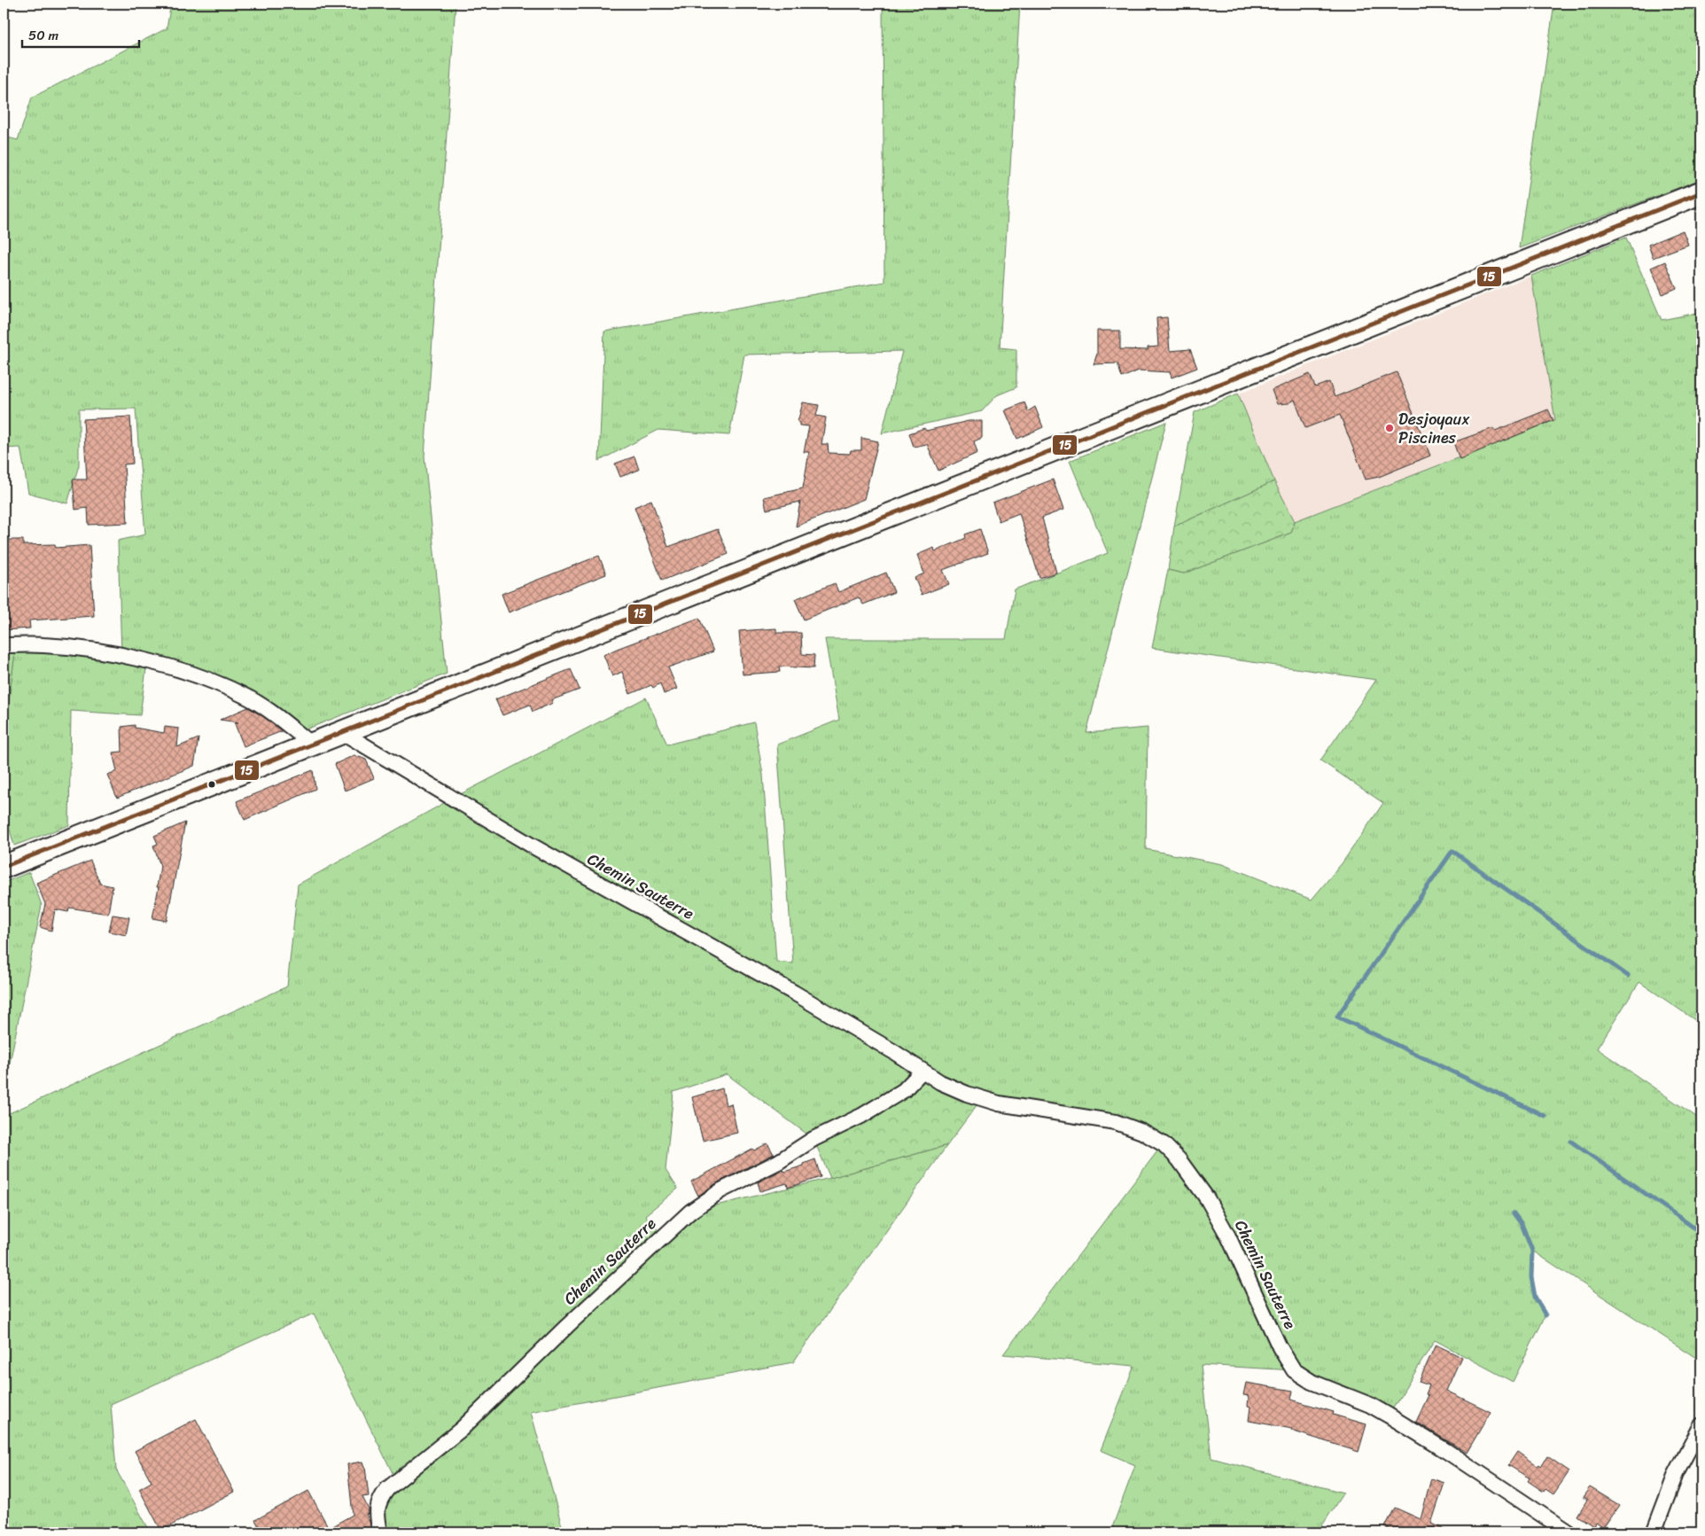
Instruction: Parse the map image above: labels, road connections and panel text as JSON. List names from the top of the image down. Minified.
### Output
{"streets":{"street":["Chemin Sauterre"]},"places":["Desjoyaux Piscines"],"lines":["transit line 15"],"scale_bar":"50 m"}
